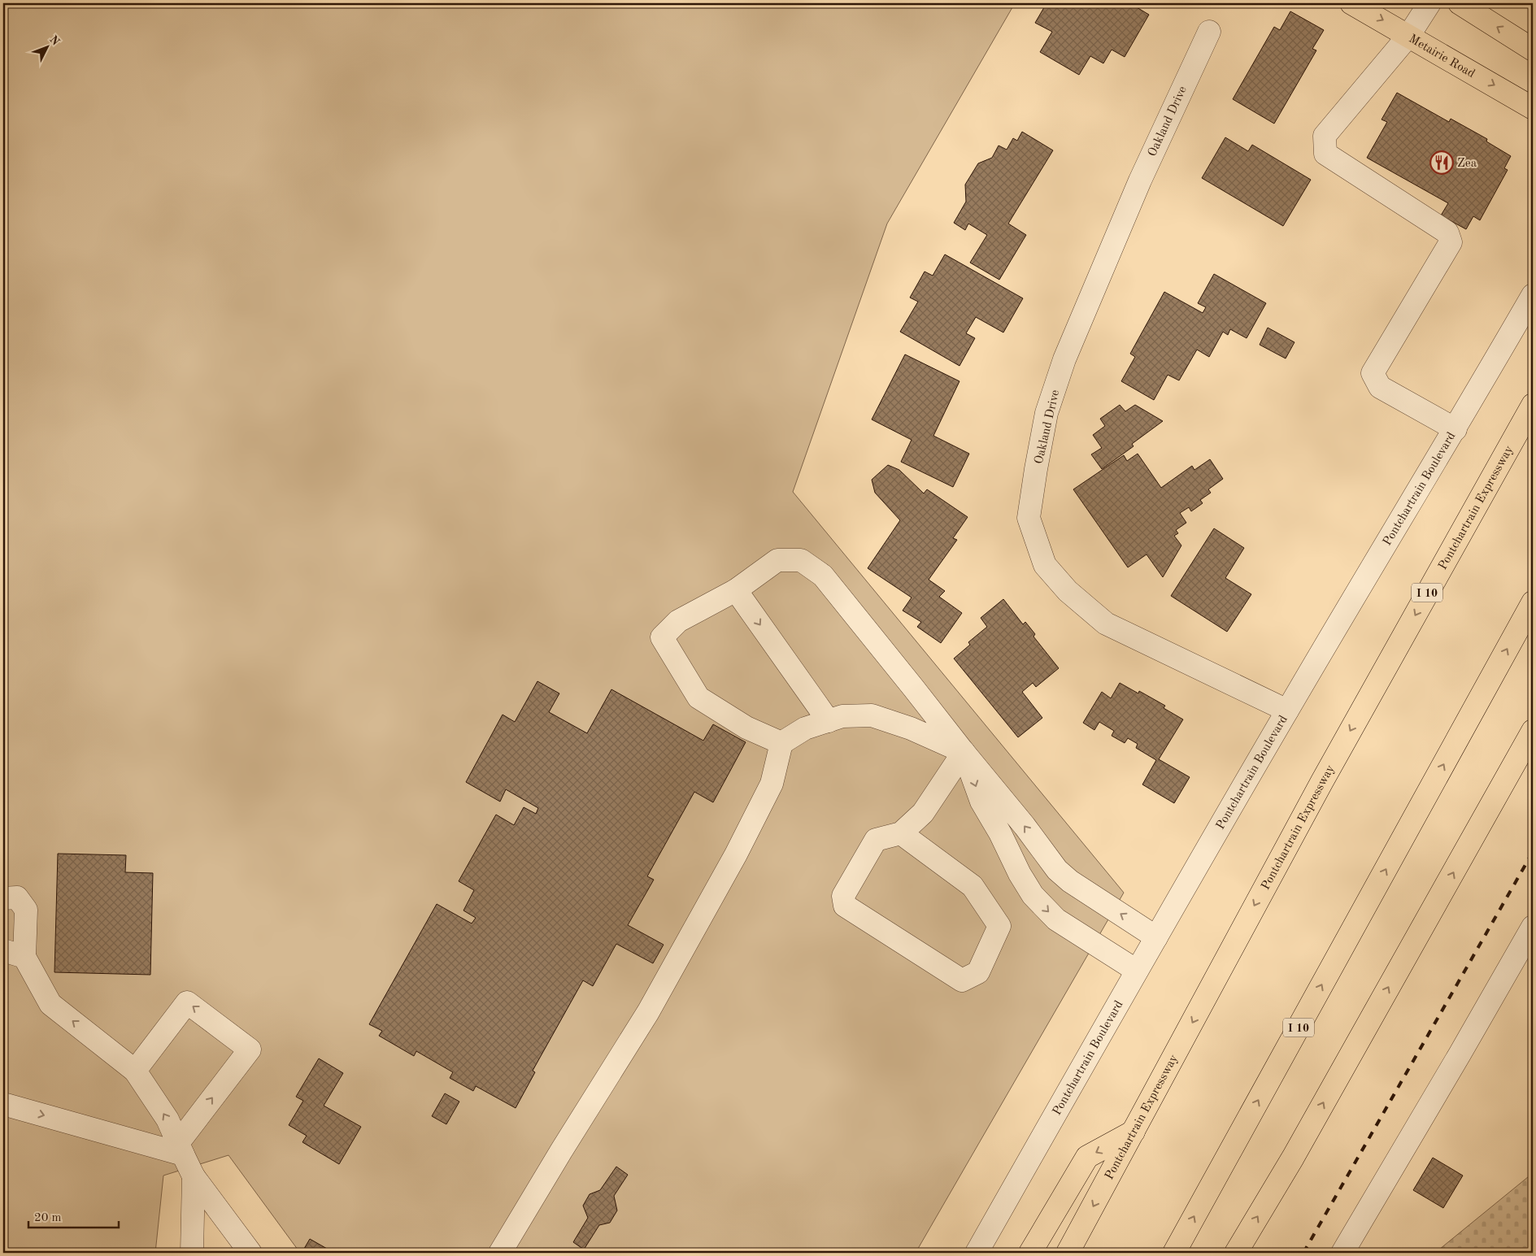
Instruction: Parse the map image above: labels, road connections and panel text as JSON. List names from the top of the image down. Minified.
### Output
{"streets":{"main road":["Metairie Road","Pontchartrain Expressway","I 10"],"street":["Oakland Drive","Pontchartrain Boulevard"]},"crossings":[["Oakland Drive","Pontchartrain Boulevard"]],"places":{"restaurant":["Zea"]},"scale_bar":"20 m","north":"top right"}
